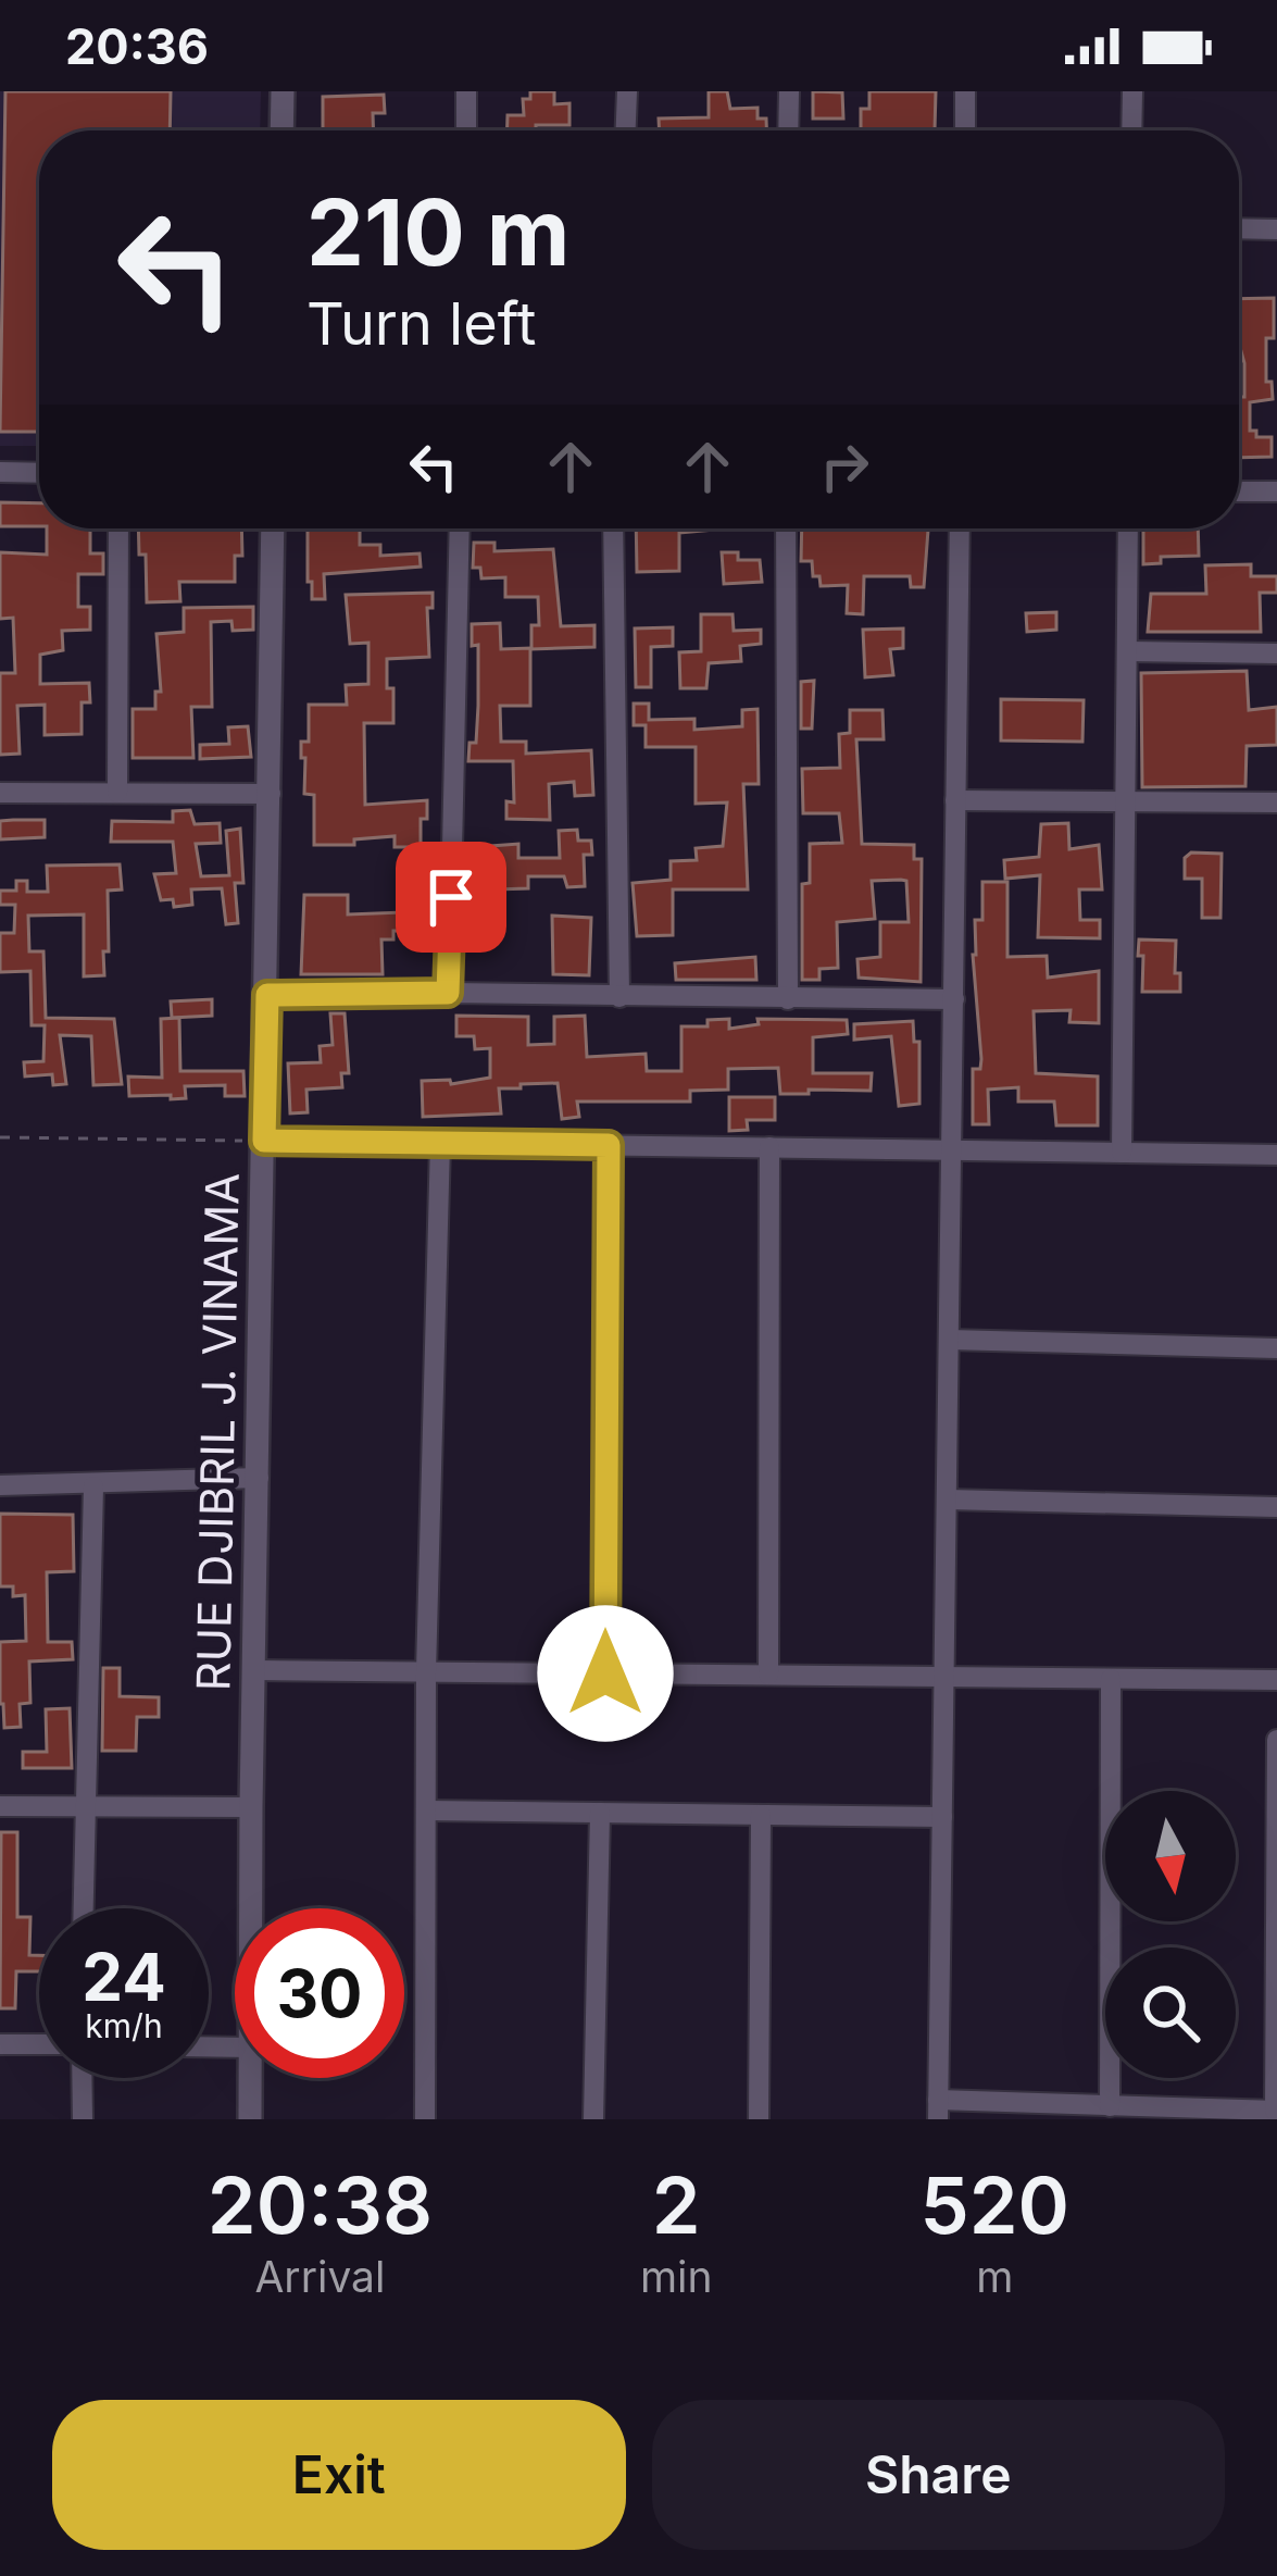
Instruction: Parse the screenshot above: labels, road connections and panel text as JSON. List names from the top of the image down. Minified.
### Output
{"streets":{"street":["RUE DJIBRIL J. VINAMA"]},"north":"bottom","page":{"status":"20:36","turn":["210 m","Turn left"],"speed":"24 km/h","limit":"30","eta":["20:38","Arrival","2","min","520","m"],"buttons":["Exit","Share"]}}
